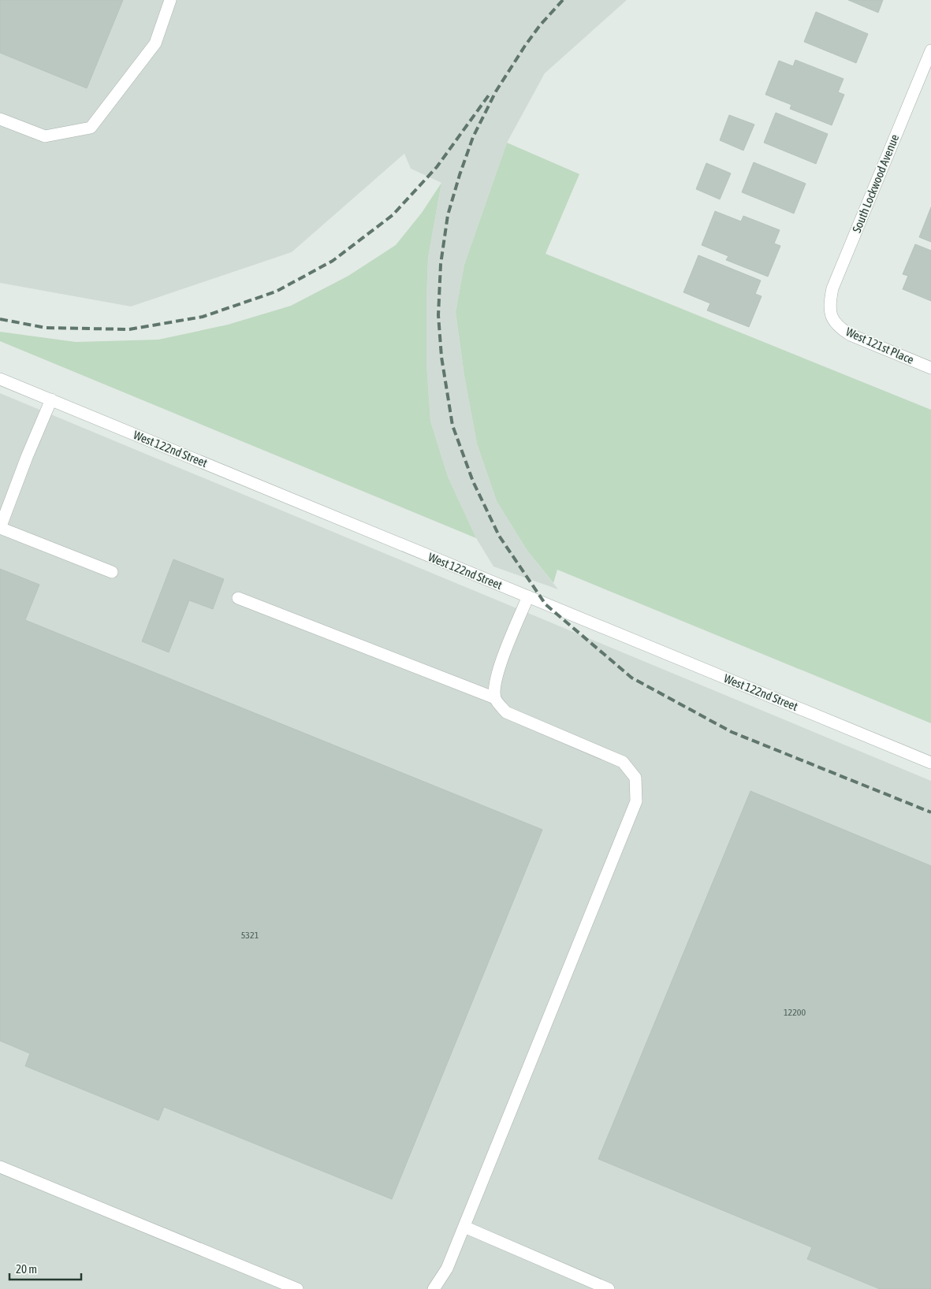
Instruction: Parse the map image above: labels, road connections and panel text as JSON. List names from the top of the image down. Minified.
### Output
{"streets":{"street":["South Lockwood Avenue","West 121st Place","West 122nd Street"]},"crossings":[["South Lockwood Avenue","West 121st Place"]],"house_numbers":["5321","12200"],"scale_bar":"20 m"}
